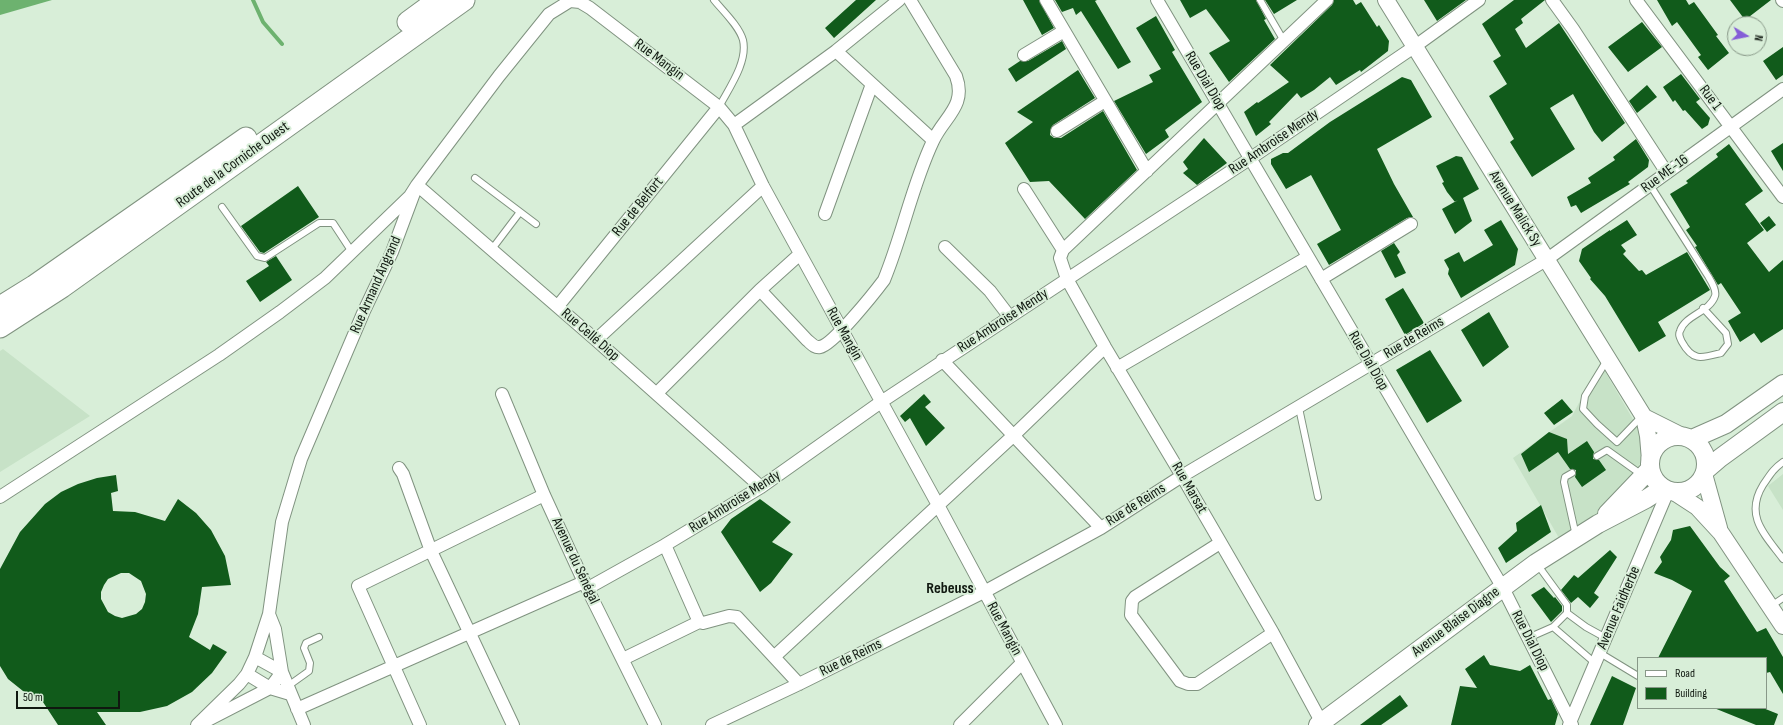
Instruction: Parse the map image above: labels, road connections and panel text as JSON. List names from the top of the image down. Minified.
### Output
{"streets":{"highway":["Route de la Corniche Ouest"],"main road":["Avenue Malick Sy","Avenue Blaise Diagne"],"street":["Rue Mangin","Rue Dial Diop","Rue 1","Rue Ambroise Mendy","Rue ME-16","Rue de Belfort","Rue Armand Angrand","Rue Cellé Diop","Rue de Reims","Rue Marsat","Avenue du Sénégal","Avenue Faidherbe"]},"crossings":[["Rue Mangin","Rue Ambroise Mendy"],["Rue Mangin","Rue de Belfort"],["Rue Mangin","Rue Armand Angrand"],["Rue Mangin","Rue de Reims"],["Rue Dial Diop","Rue Ambroise Mendy"],["Rue Dial Diop","Rue de Reims"],["Rue Dial Diop","Avenue Faidherbe"],["Rue Dial Diop","Avenue Blaise Diagne"],["Rue 1","Rue ME-16"],["Rue Ambroise Mendy","Avenue Malick Sy"],["Rue Ambroise Mendy","Rue Cellé Diop"],["Rue Ambroise Mendy","Rue Marsat"],["Rue Ambroise Mendy","Avenue du Sénégal"],["Rue ME-16","Avenue Malick Sy"],["Rue ME-16","Rue de Reims"],["Rue de Belfort","Rue Cellé Diop"],["Avenue Malick Sy","Rue de Reims"],["Avenue Malick Sy","Avenue Faidherbe"],["Avenue Malick Sy","Avenue Blaise Diagne"],["Rue Armand Angrand","Rue Cellé Diop"],["Rue de Reims","Rue Marsat"],["Rue Marsat","Avenue Blaise Diagne"],["Avenue Faidherbe","Avenue Blaise Diagne"]],"districts":["Rebeuss"],"legend":["Road","Building"],"scale_bar":"50 m","north":"right"}
